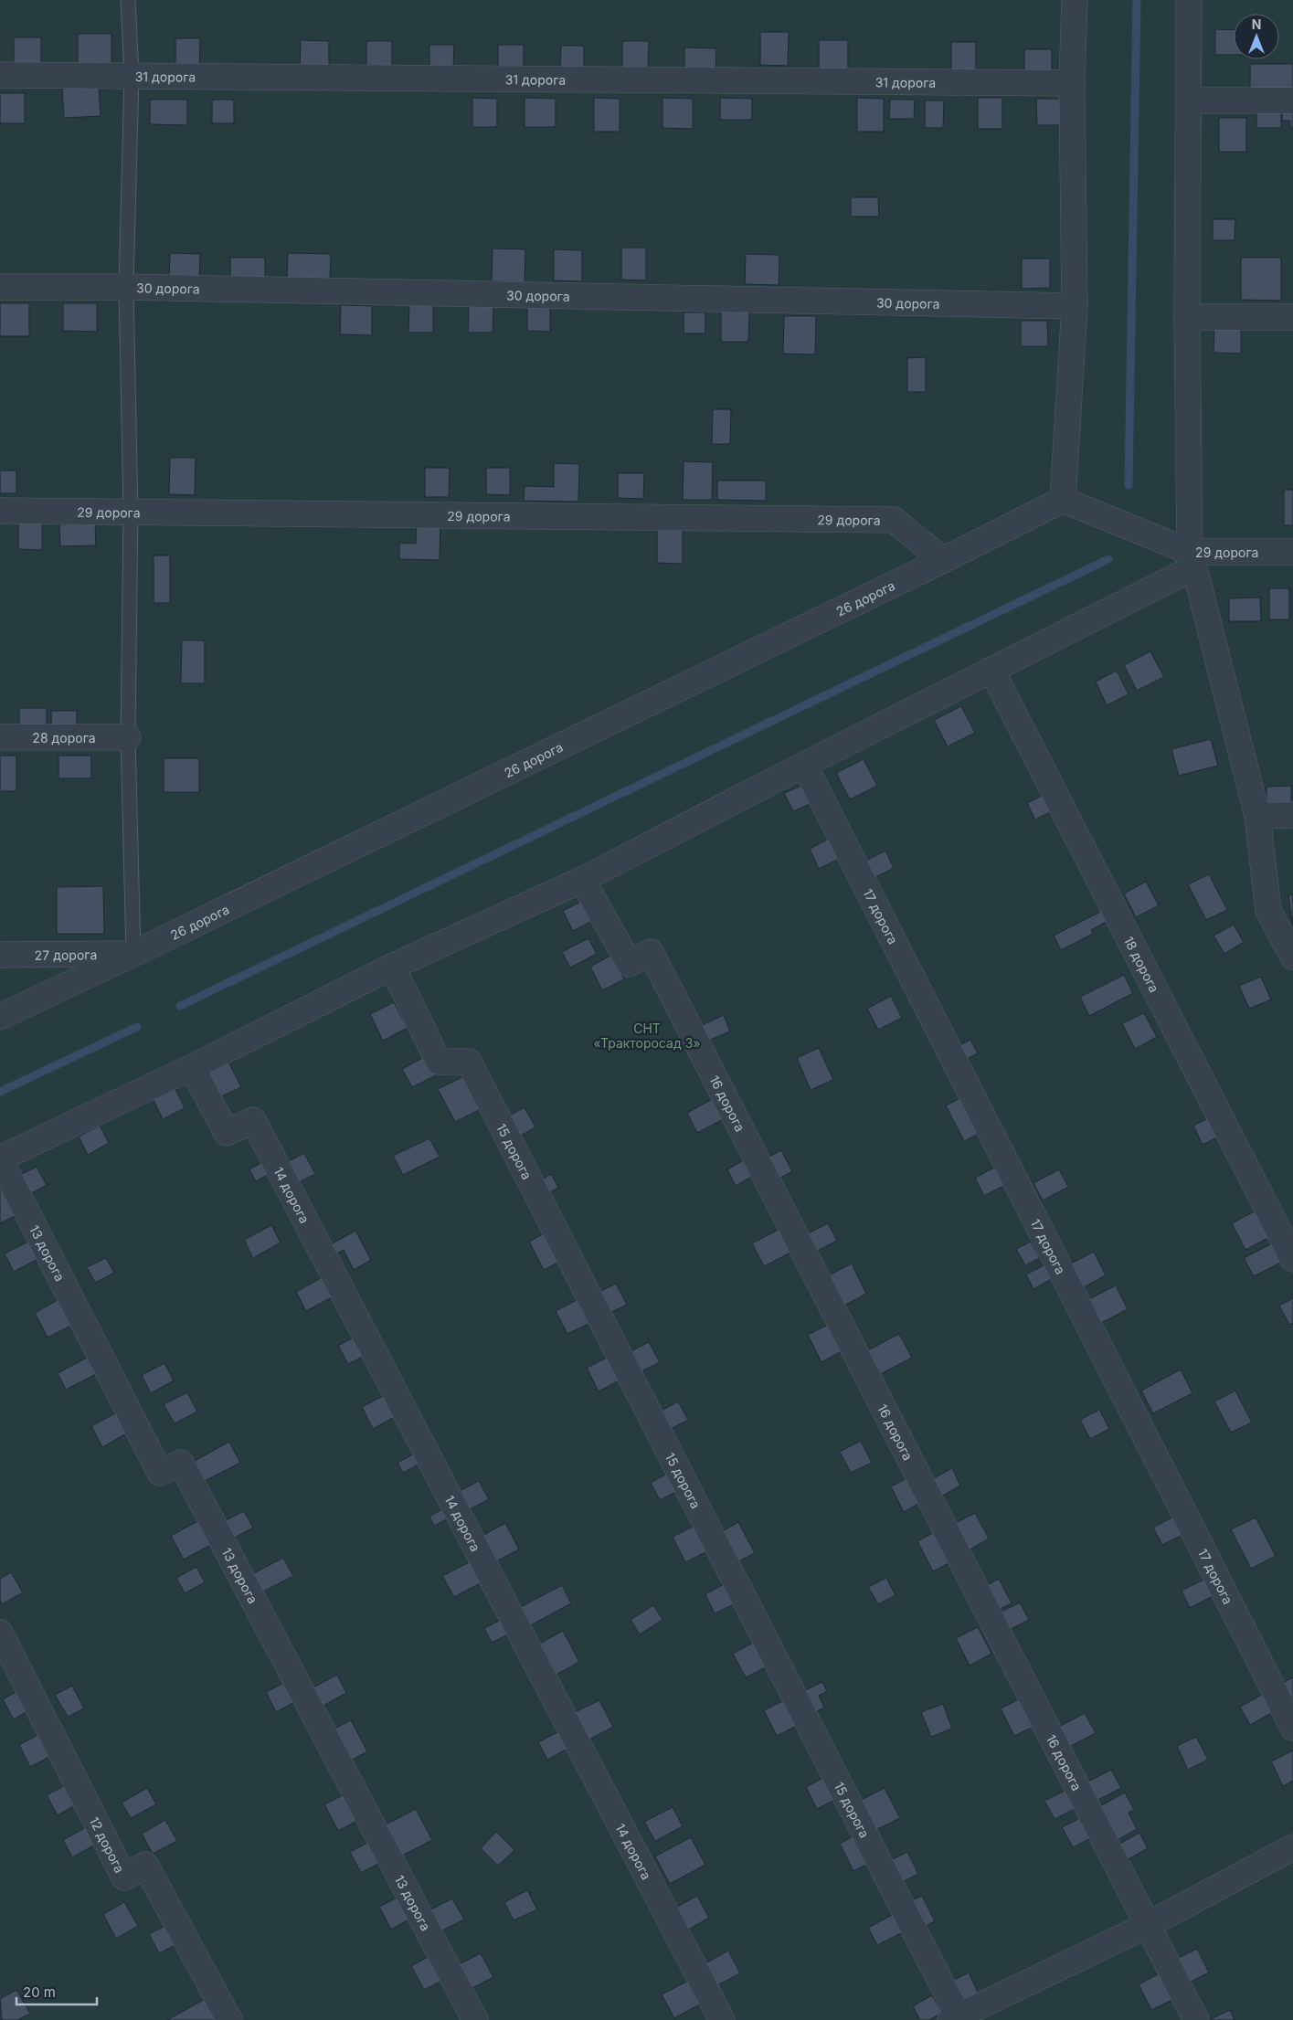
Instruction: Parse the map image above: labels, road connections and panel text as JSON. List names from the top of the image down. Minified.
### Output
{"streets":{"street":["31 дорога","30 дорога","29 дорога","26 дорога","28 дорога","17 дорога","27 дорога","18 дорога","16 дорога","15 дорога","14 дорога","13 дорога","12 дорога"]},"crossings":[["29 дорога","26 дорога"],["26 дорога","27 дорога"]],"parks":["СНТ «Тракторосад 3»"],"scale_bar":"20 m","north":"top"}
